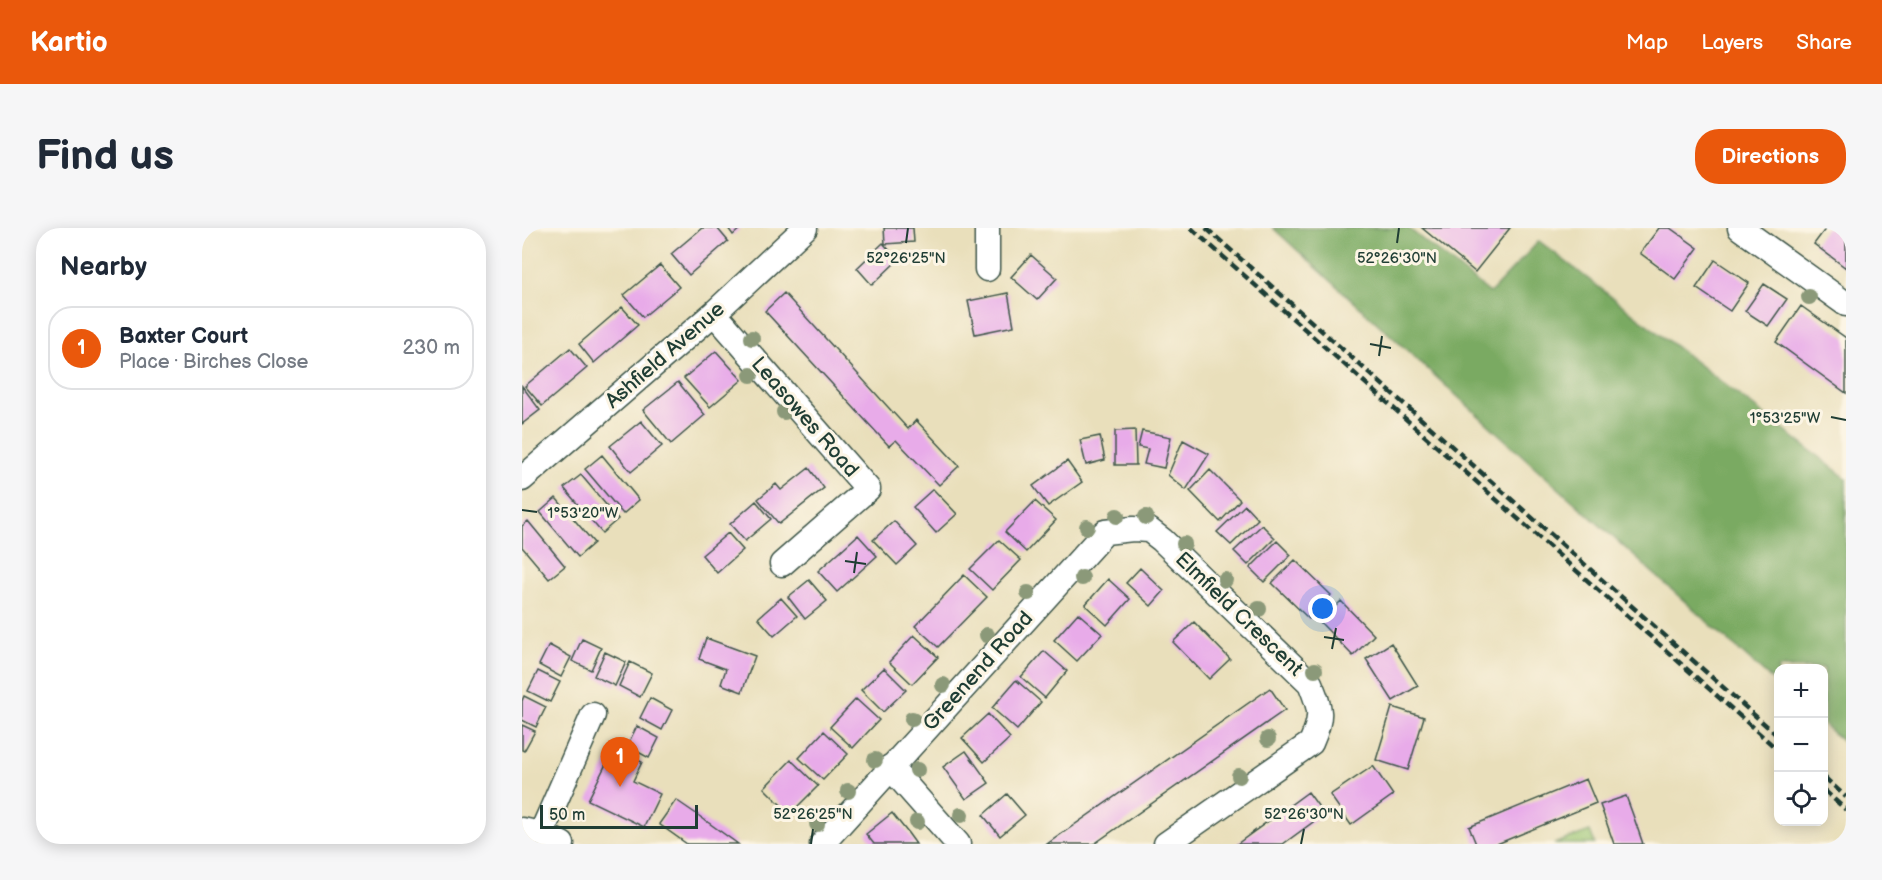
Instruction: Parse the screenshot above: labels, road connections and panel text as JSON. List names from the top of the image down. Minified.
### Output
{"streets":{"street":["Ashfield Avenue","Leasowes Road","Elmfield Crescent","Greenend Road"]},"crossings":[["Ashfield Avenue","Leasowes Road"],["Elmfield Crescent","Greenend Road"]],"scale_bar":"50 m","page":{"header":"Kartio","nav":["Map","Layers","Share"],"buttons":"Directions","title":"Find us","heading":"Nearby","list":[{"mark":"1","name":"Baxter Court","note":"Place · Birches Close","value":"230 m"}],"map_buttons":["+","−"],"pins":"1","scale":"50 m"},"coordinates":["52°26'25\"N","52°26'30\"N","1°53'25\"W","1°53'20\"W"]}
